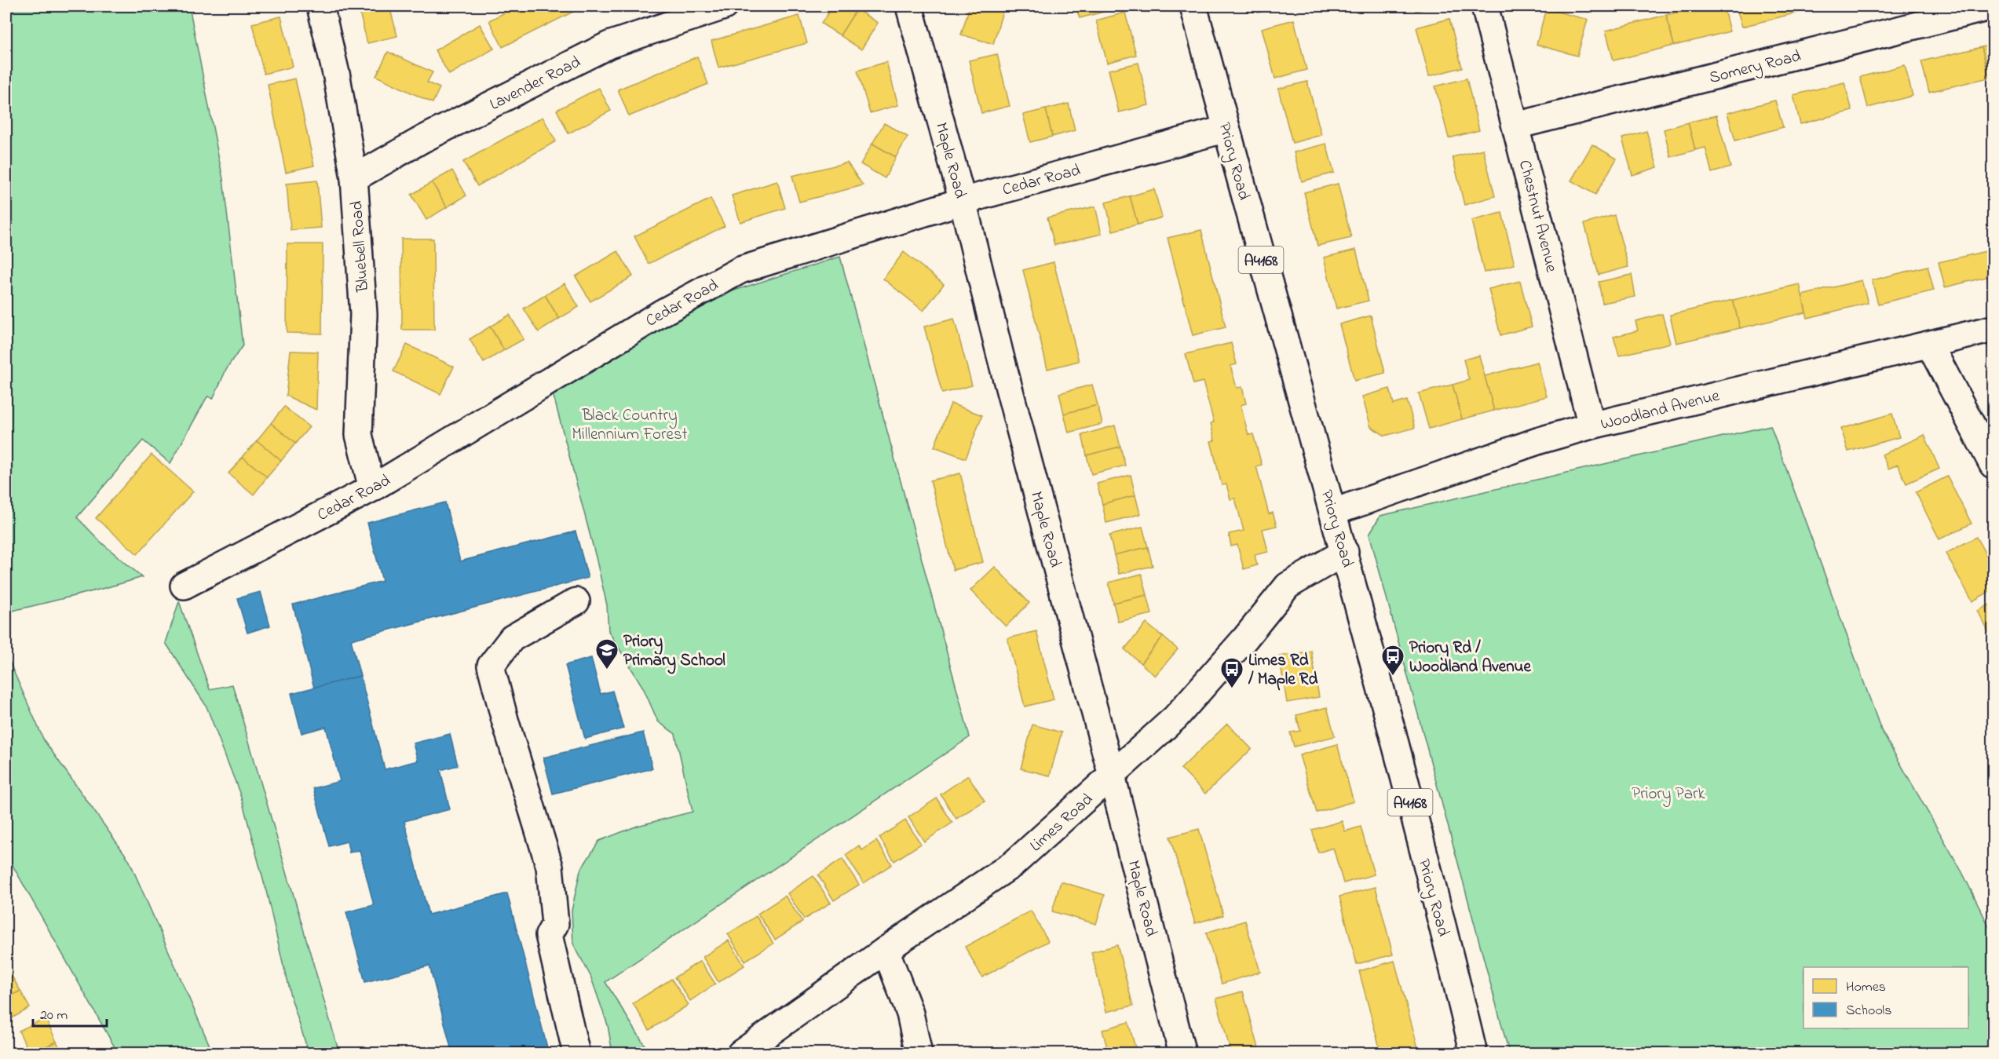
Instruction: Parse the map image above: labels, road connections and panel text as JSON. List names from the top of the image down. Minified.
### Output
{"streets":{"street":["Somery Road","Lavender Road","Maple Road","Priory Road","Cedar Road","Chestnut Avenue","Bluebell Road","A4168","Woodland Avenue","Limes Road"]},"crossings":[["Somery Road","Chestnut Avenue"],["Lavender Road","Bluebell Road"],["Maple Road","Cedar Road"],["Maple Road","Limes Road"],["Priory Road","Cedar Road"],["Priory Road","Woodland Avenue"],["Priory Road","Limes Road"],["Cedar Road","Bluebell Road"],["Chestnut Avenue","Woodland Avenue"]],"parks":["Black Country Millennium Forest","Priory Park"],"places":{"school or university":["Priory Primary School"],"bus stop":["Priory Rd / Woodland Avenue","Limes Rd / Maple Rd"]},"legend":["Homes","Schools"],"scale_bar":"20 m"}
